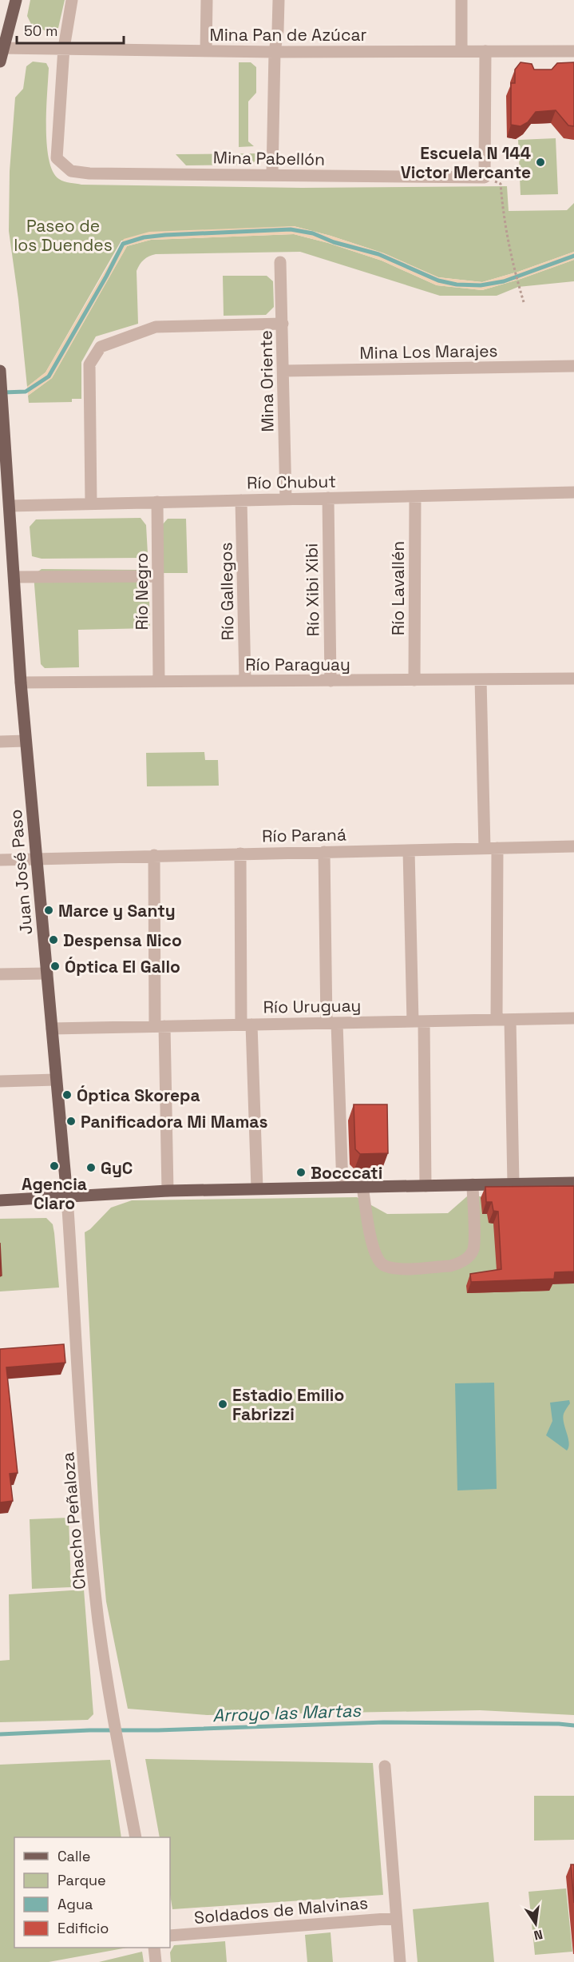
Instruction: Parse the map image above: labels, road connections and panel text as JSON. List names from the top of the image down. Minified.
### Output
{"streets":{"main road":["Juan José Paso"],"street":["Mina Pan de Azúcar","Mina Pabellón","Mina Los Marajes","Mina Oriente","Río Chubut","Río Lavallén","Río Xibi Xibi","Río Negro","Río Gallegos","Río Paraguay","Río Paraná","Río Uruguay","Chacho Peñaloza","Soldados de Malvinas"]},"crossings":[["Mina Pan de Azúcar","Mina Pabellón"],["Mina Los Marajes","Mina Oriente"],["Mina Oriente","Río Chubut"],["Río Chubut","Río Lavallén"],["Río Chubut","Río Xibi Xibi"],["Río Chubut","Río Negro"],["Río Chubut","Río Gallegos"],["Río Chubut","Juan José Paso"],["Río Lavallén","Río Paraguay"],["Río Xibi Xibi","Río Paraguay"],["Río Negro","Río Paraguay"],["Río Gallegos","Río Paraguay"],["Río Paraguay","Juan José Paso"],["Río Paraná","Juan José Paso"],["Juan José Paso","Río Uruguay"],["Juan José Paso","Chacho Peñaloza"]],"water":["Arroyo las Martas"],"parks":["Paseo de los Duendes"],"places":["Escuela N 144 Victor Mercante","Marce y Santy","Despensa Nico","Óptica El Gallo","Óptica Skorepa","Panificadora Mi Mamas","Agencia Claro","GyC","Bocccati","Estadio Emilio Fabrizzi"],"legend":["Calle","Parque","Agua","Edificio"],"scale_bar":"50 m","north":"bottom"}
